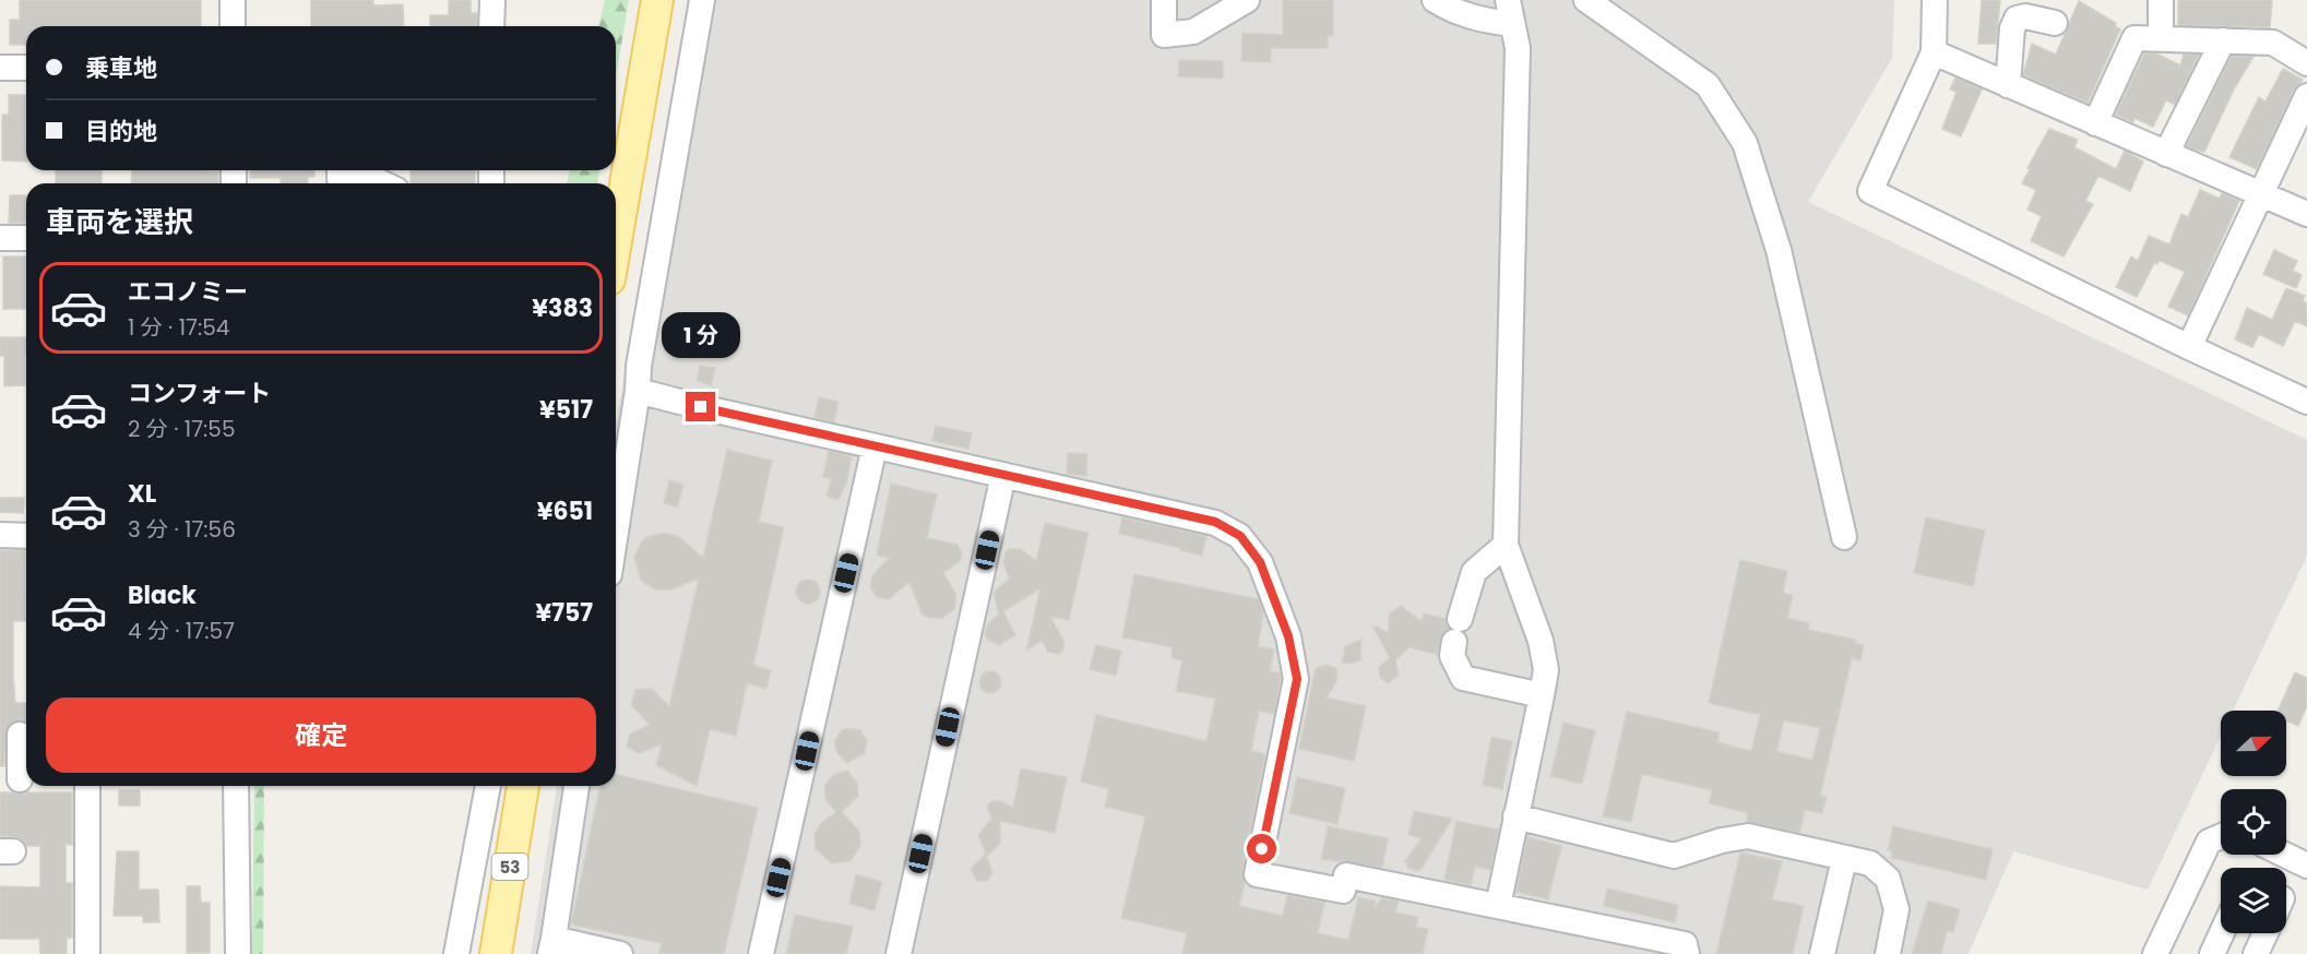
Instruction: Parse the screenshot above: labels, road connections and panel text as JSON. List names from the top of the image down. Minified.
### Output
{"streets":{"main road":["53"]},"north":"right","page":{"banner":["乗車地","目的地"],"heading":"車両を選択","list":[{"name":"エコノミー","note":"1 分 · 17:54","value":"¥383"},{"name":"コンフォート","note":"2 分 · 17:55","value":"¥517"},{"name":"XL","note":"3 分 · 17:56","value":"¥651"},{"name":"Black","note":"4 分 · 17:57","value":"¥757"}],"bubble":"1 分","buttons":"確定"}}
